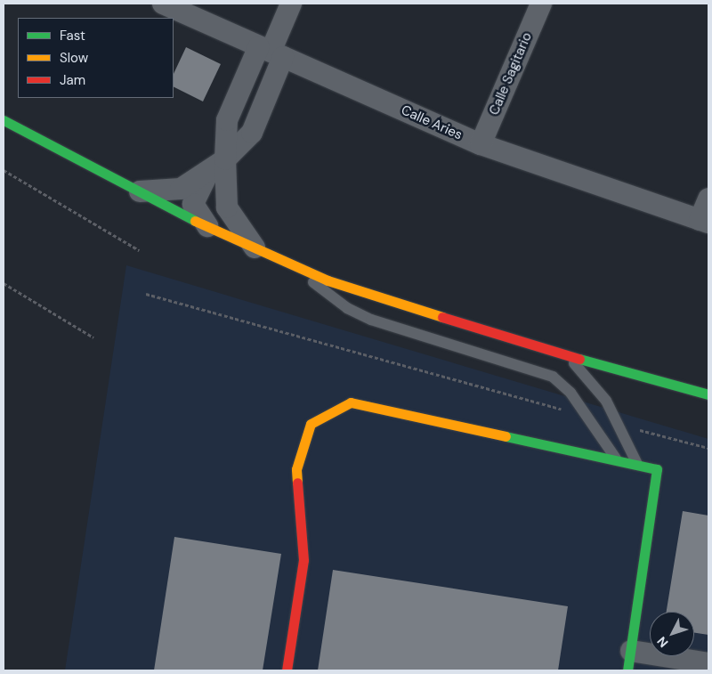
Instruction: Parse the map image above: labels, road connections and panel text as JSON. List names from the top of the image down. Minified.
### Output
{"streets":{"street":["Calle Sagitario","Calle Aries"]},"crossings":[["Calle Sagitario","Calle Aries"]],"legend":["Fast","Slow","Jam"],"north":"bottom left"}
